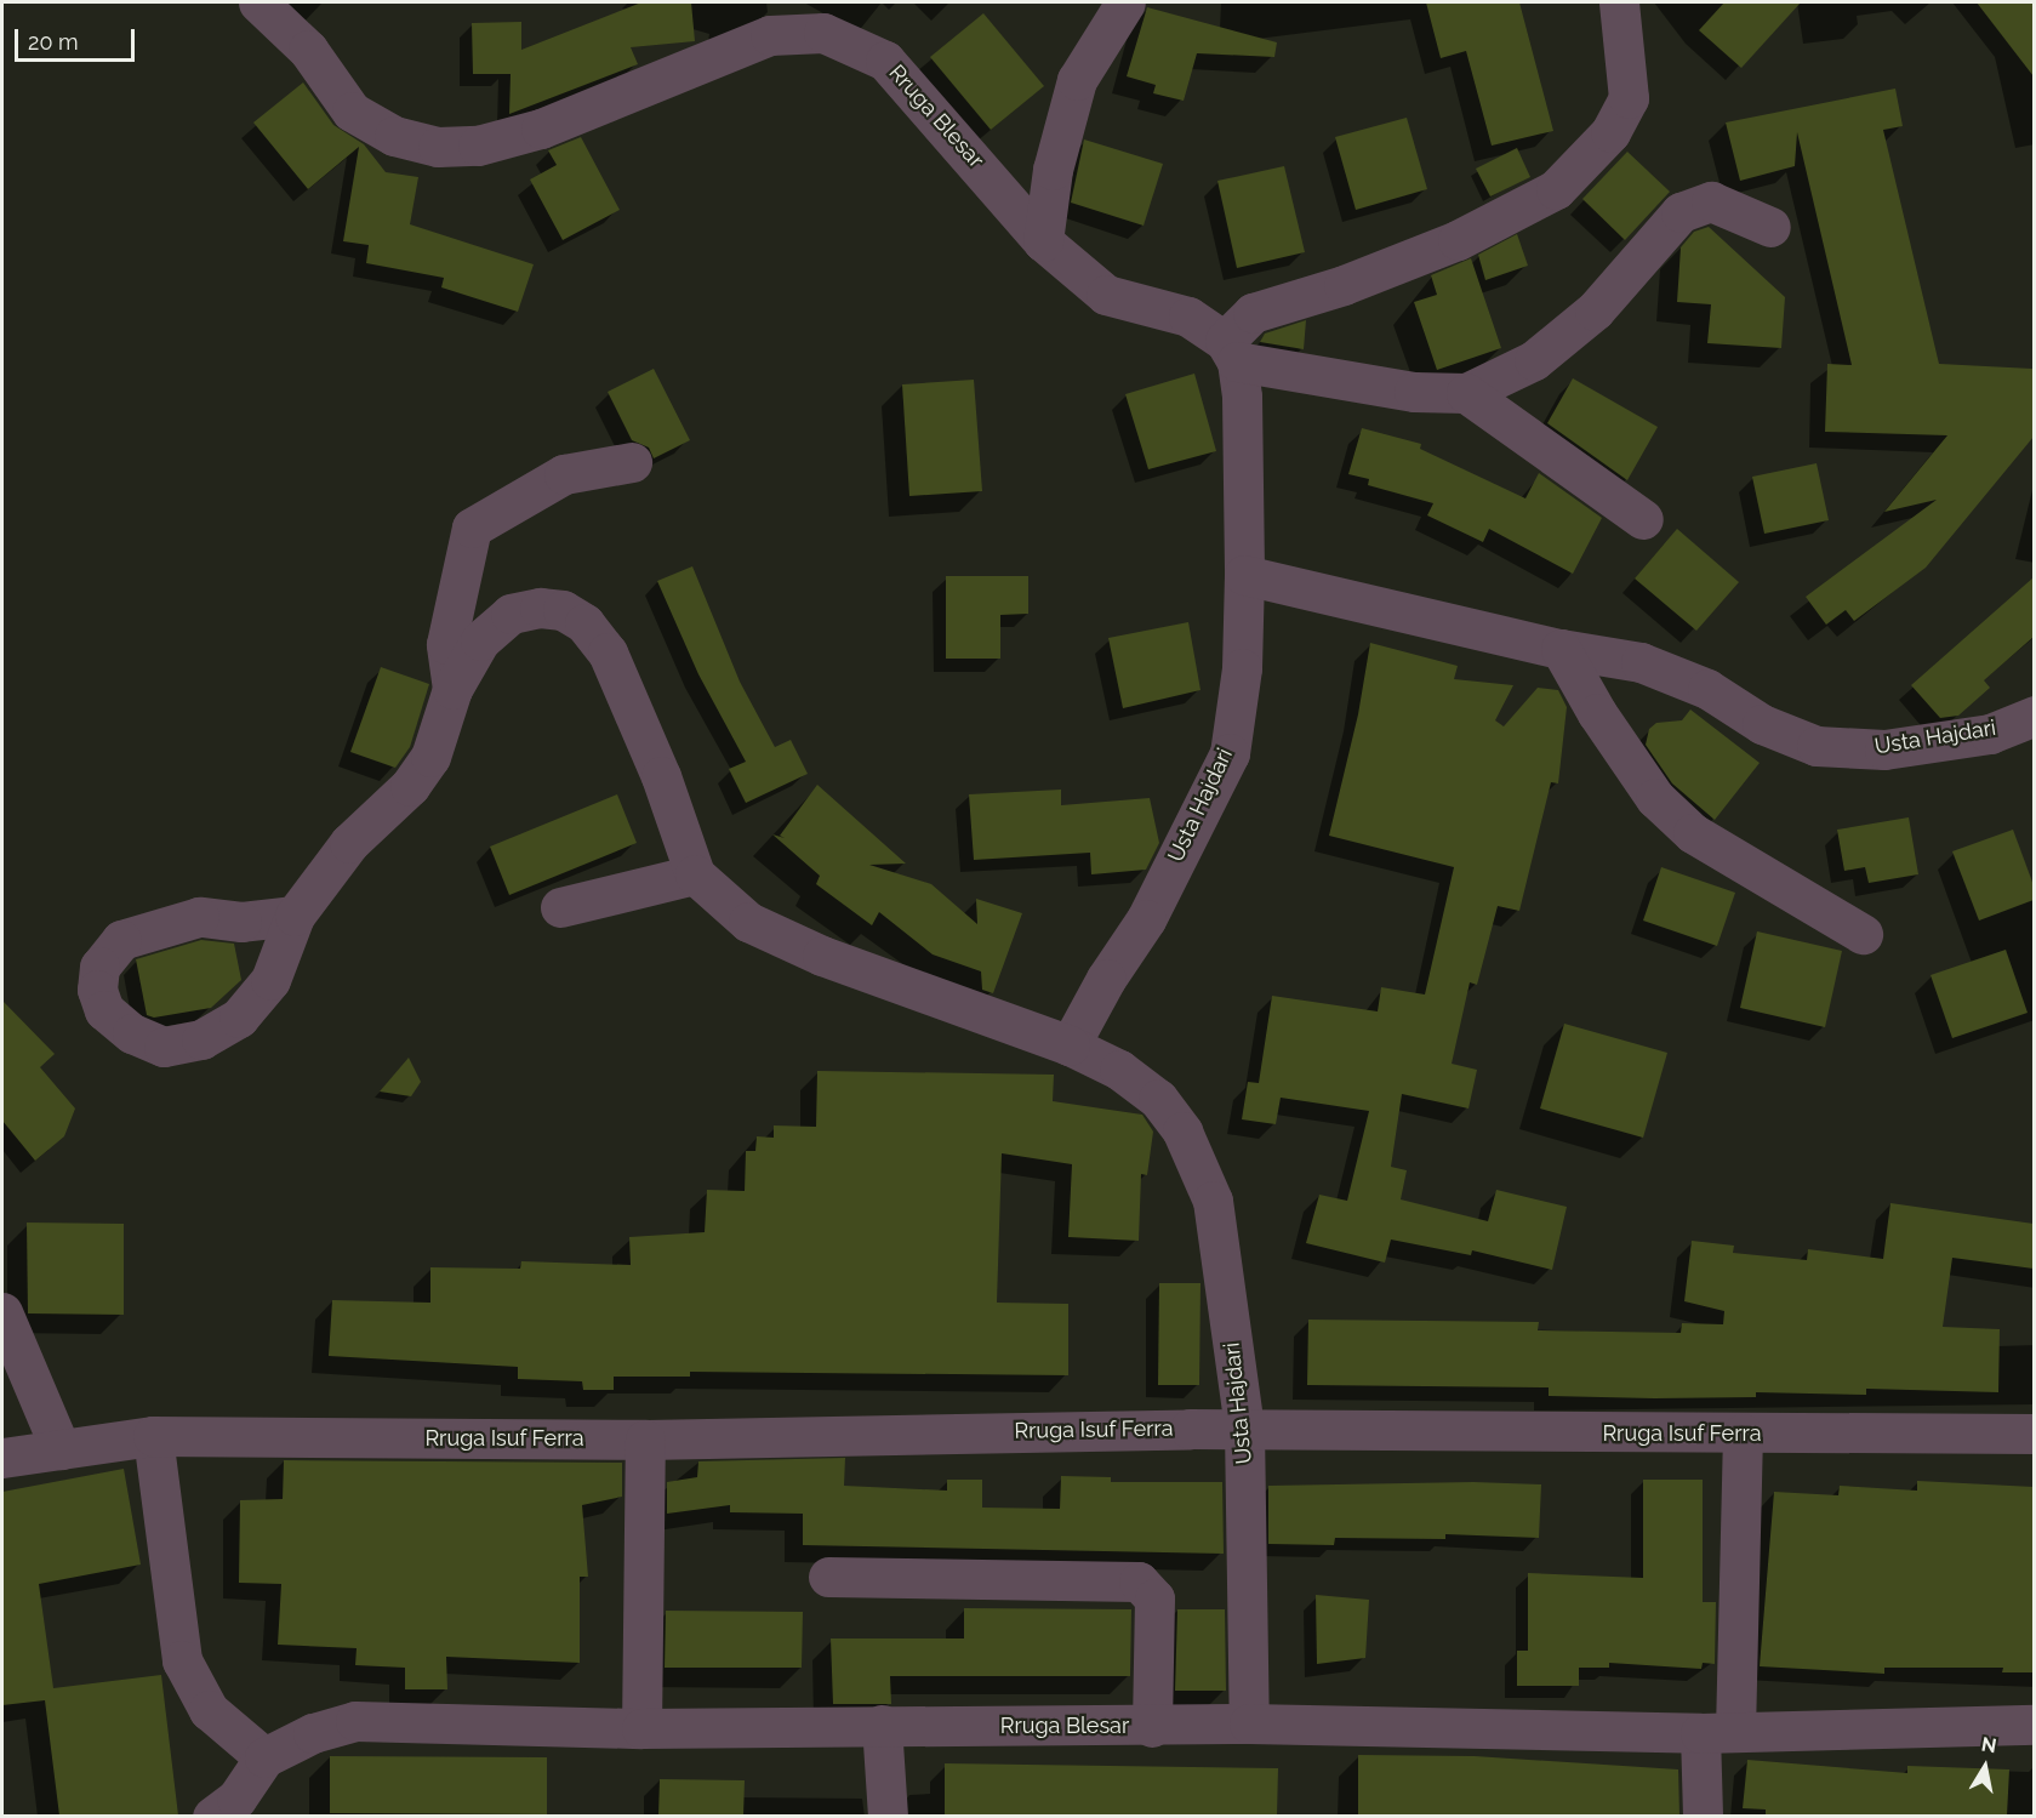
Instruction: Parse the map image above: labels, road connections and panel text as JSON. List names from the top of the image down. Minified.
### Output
{"streets":{"street":["Rruga Blesar","Usta Hajdari","Rruga Isuf Ferra"]},"crossings":[["Rruga Blesar","Usta Hajdari"],["Usta Hajdari","Rruga Isuf Ferra"]],"scale_bar":"20 m","north":"top"}
